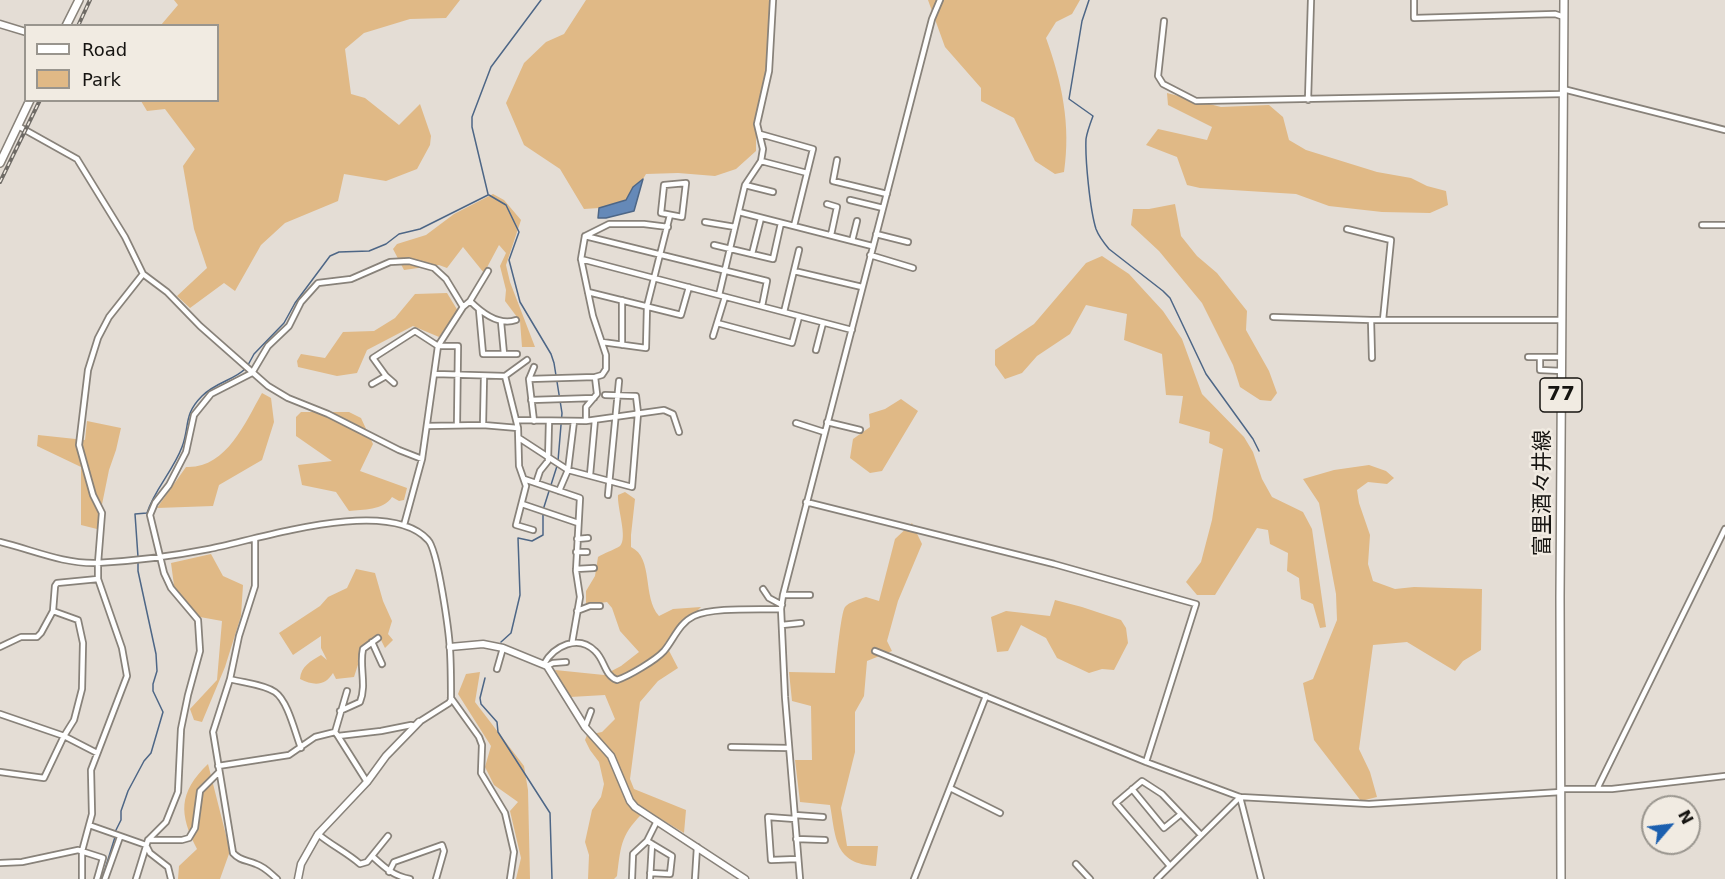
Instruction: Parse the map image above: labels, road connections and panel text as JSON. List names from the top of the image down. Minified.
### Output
{"streets":{"main road":["77","富里酒々井線"]},"legend":["Road","Park"],"north":"top right"}
